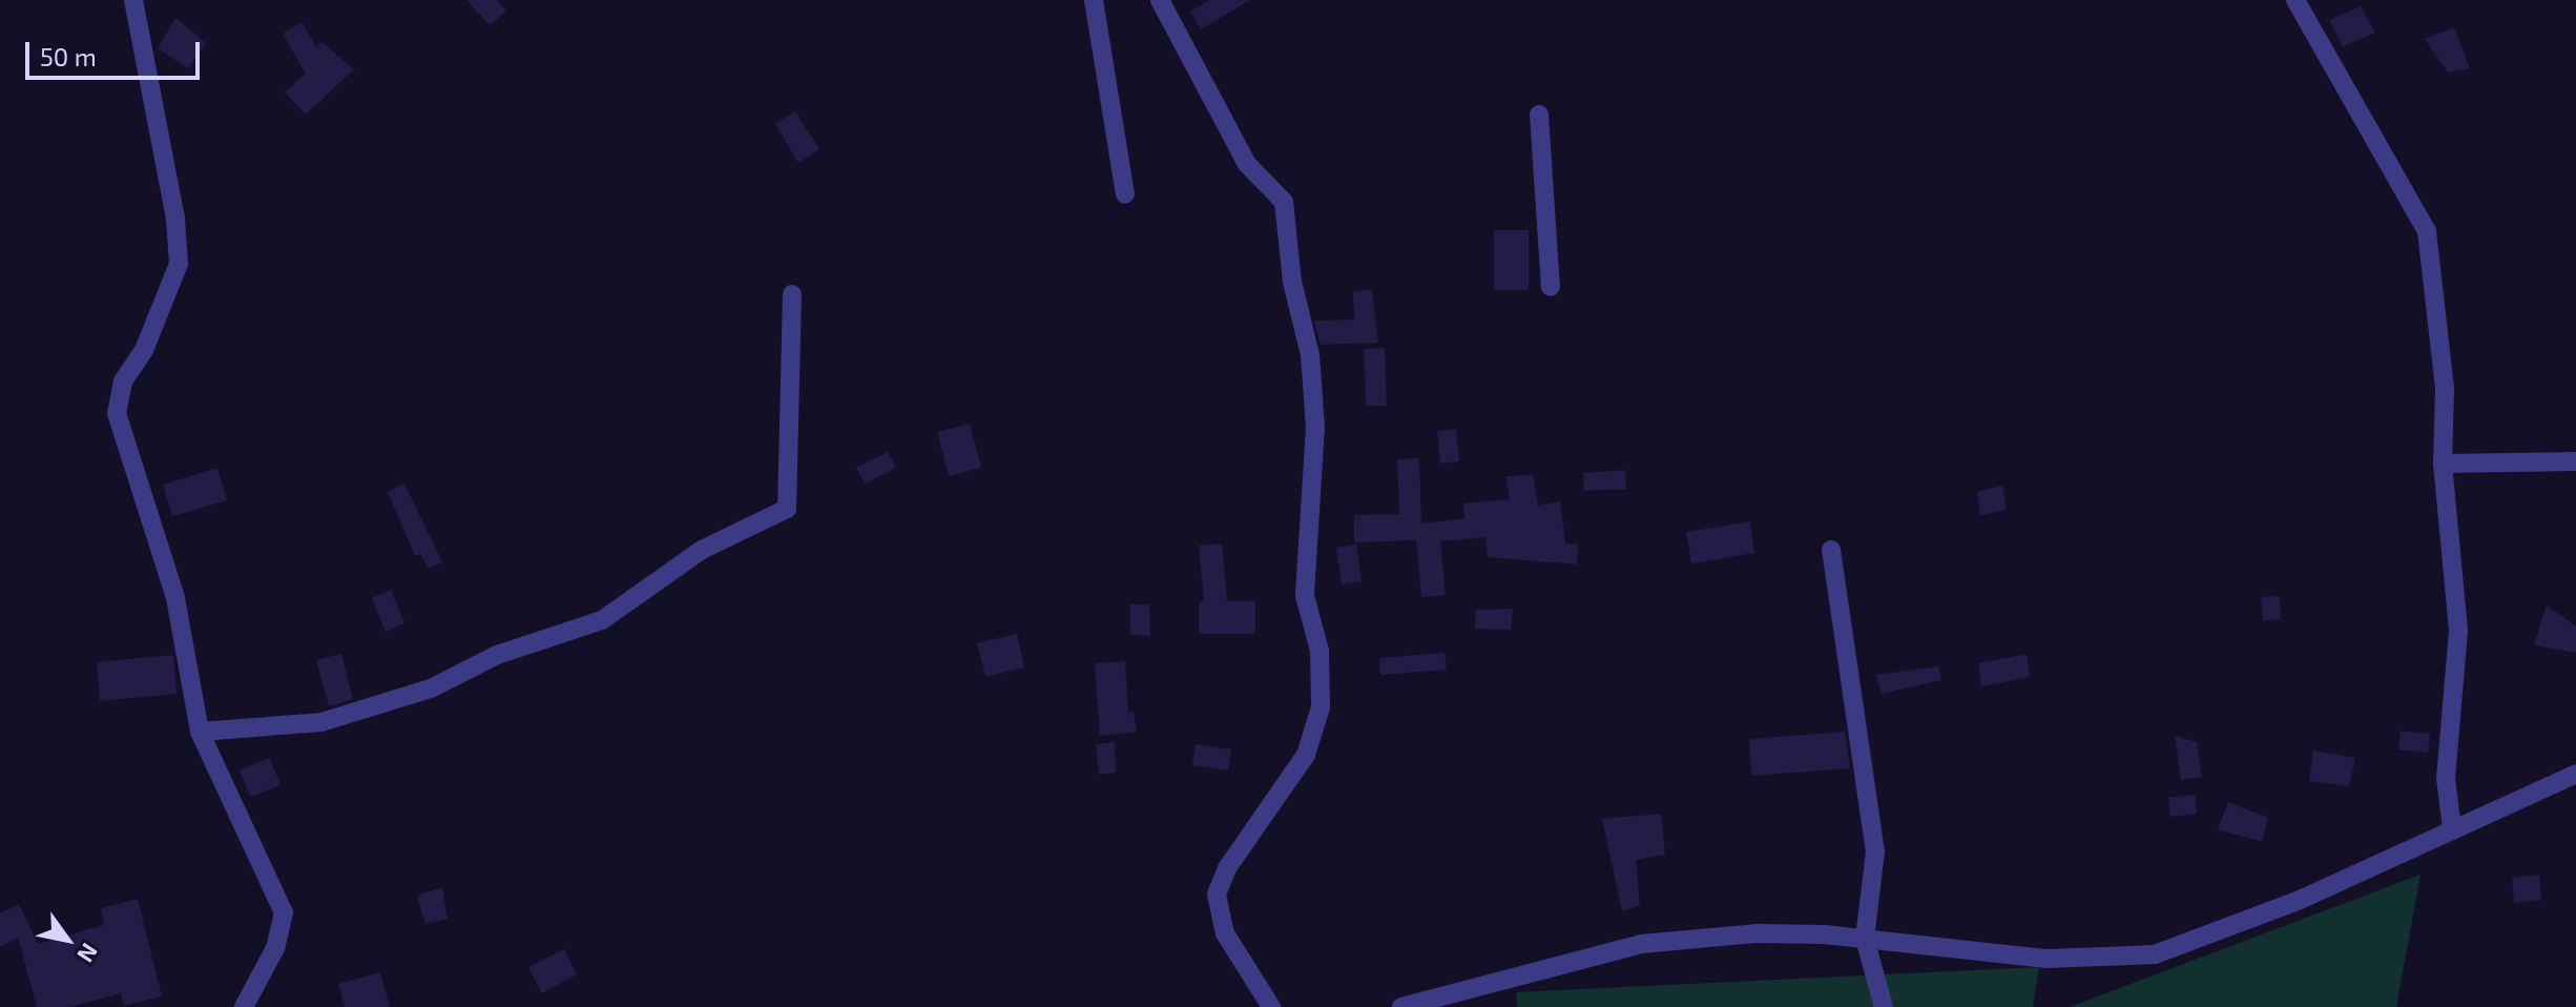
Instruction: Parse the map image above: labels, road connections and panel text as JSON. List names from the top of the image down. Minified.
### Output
{"scale_bar":"50 m","north":"bottom right"}
